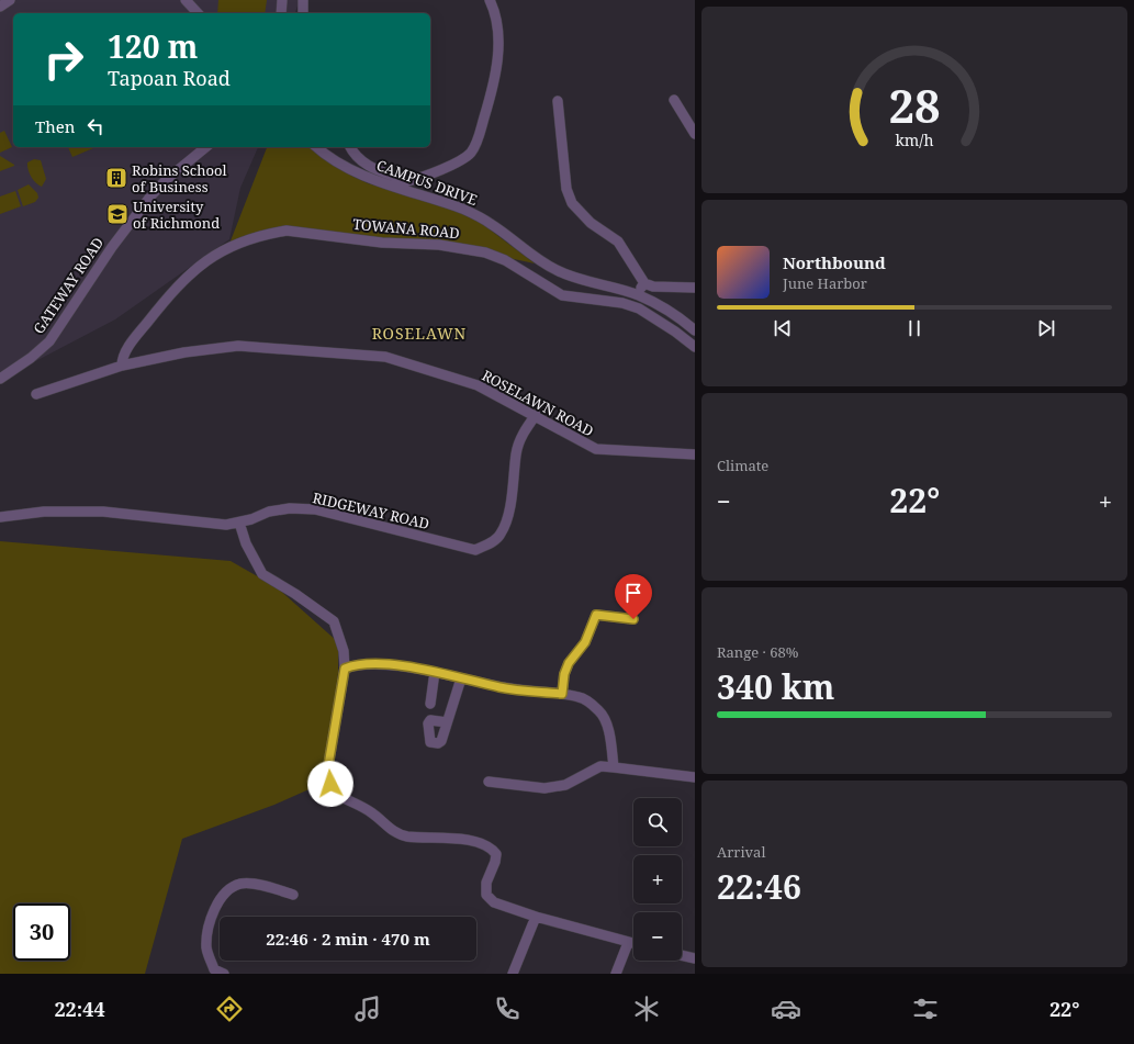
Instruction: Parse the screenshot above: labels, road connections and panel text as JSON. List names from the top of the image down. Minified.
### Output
{"streets":{"street":["CAMPUS DRIVE","TOWANA ROAD","GATEWAY ROAD","ROSELAWN ROAD","RIDGEWAY ROAD"]},"crossings":[["TOWANA ROAD","ROSELAWN ROAD"],["ROSELAWN ROAD","RIDGEWAY ROAD"]],"districts":["ROSELAWN"],"places":{"building":["Robins School of Business"],"school or university":["University of Richmond"]},"page":{"turn":["120 m","Tapoan Road"],"then":"Then","song":["Northbound","June Harbor"],"tile":["Climate",["Range · 68%","340 km"],["Arrival","22:46"]],"heat":["−","22°","+"],"map_buttons":["+","−"],"limit":"30","trip":"22:46 · 2 min · 470 m","tabs":["22:44","22°"],"gauge":["28","km/h"]}}
